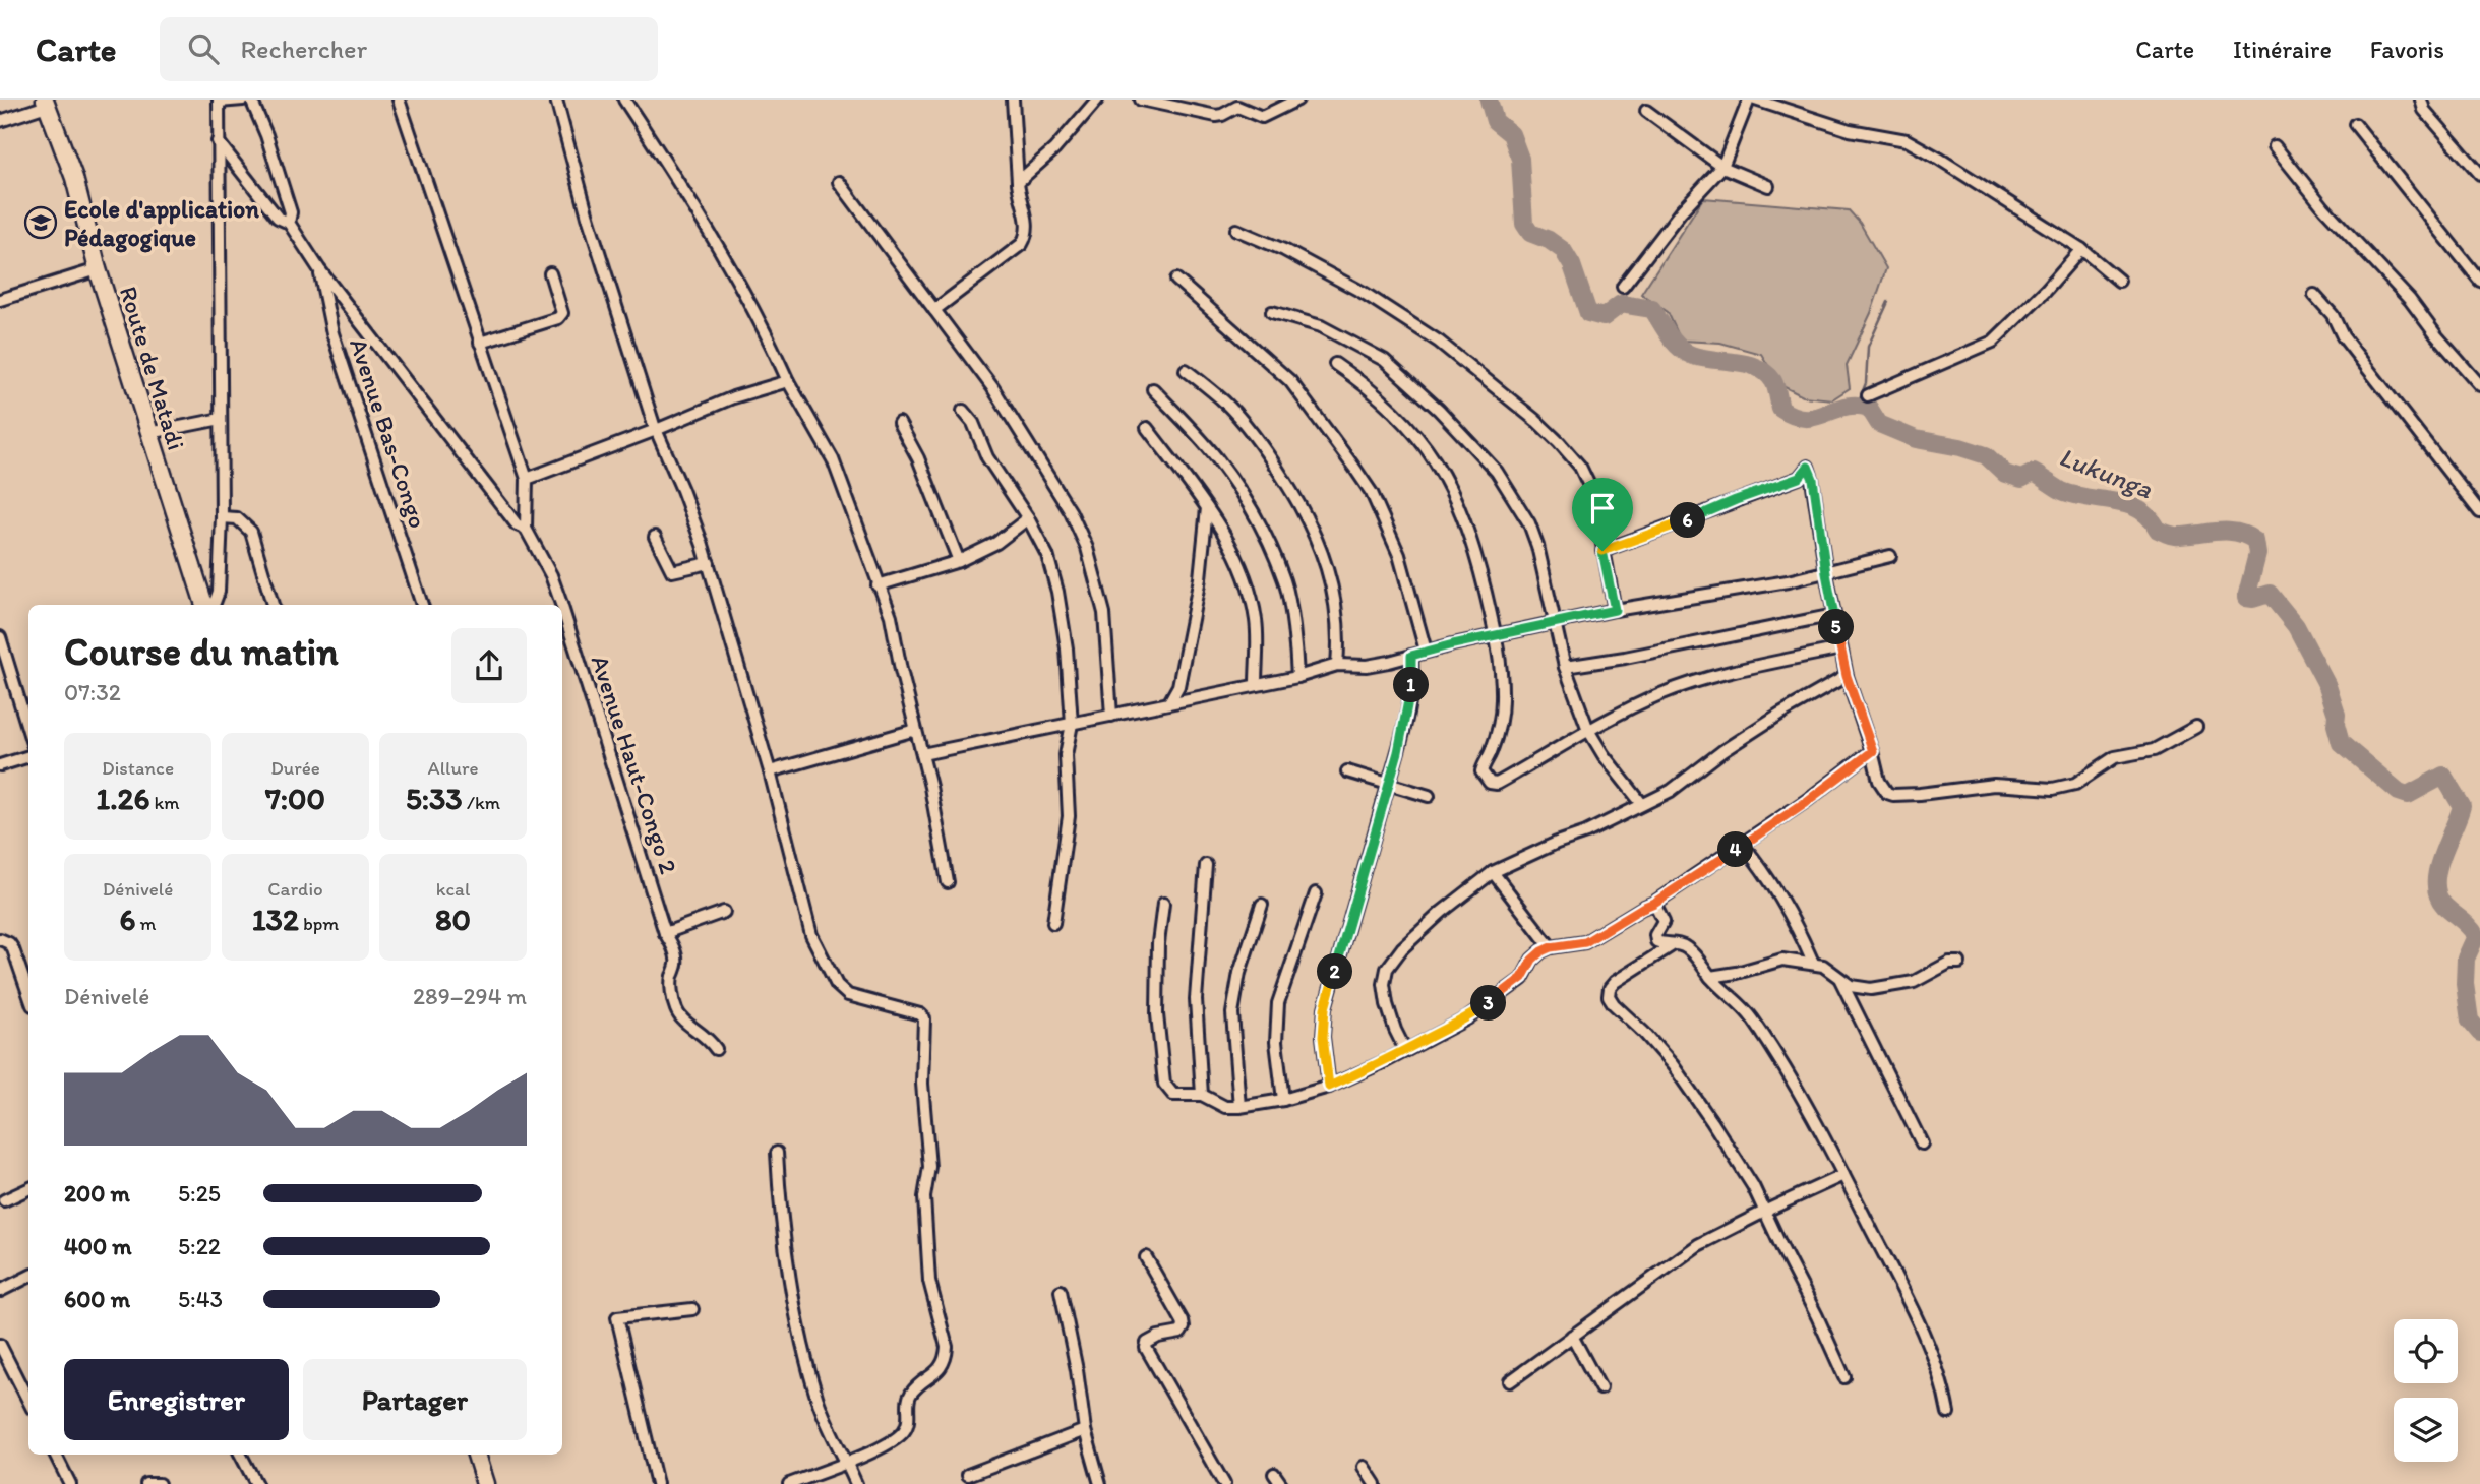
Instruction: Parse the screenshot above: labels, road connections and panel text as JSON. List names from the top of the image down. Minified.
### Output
{"streets":{"main road":["Route de Matadi"],"street":["Avenue Bas-Congo","Avenue Haut-Congo 2"]},"water":["Lukunga"],"places":{"school or university":["Ecole d'application Pédagogique"]},"page":{"header":"Carte","search":"Rechercher","nav":["Carte","Itinéraire","Favoris"],"pins":["6","5","1","4","2","3"],"heading":["Course du matin","07:32"],"stats":[["Distance","1.26 km"],["Durée","7:00"],["Allure","5:33 /km"],["Dénivelé","6 m"],["Cardio","132 bpm"],["kcal","80"]],"chart":["Dénivelé","289–294 m"],"list":[{"name":"200 m","note":"5:25"},{"name":"400 m","note":"5:22"},{"name":"600 m","note":"5:43"}],"buttons":["Enregistrer","Partager"]}}
